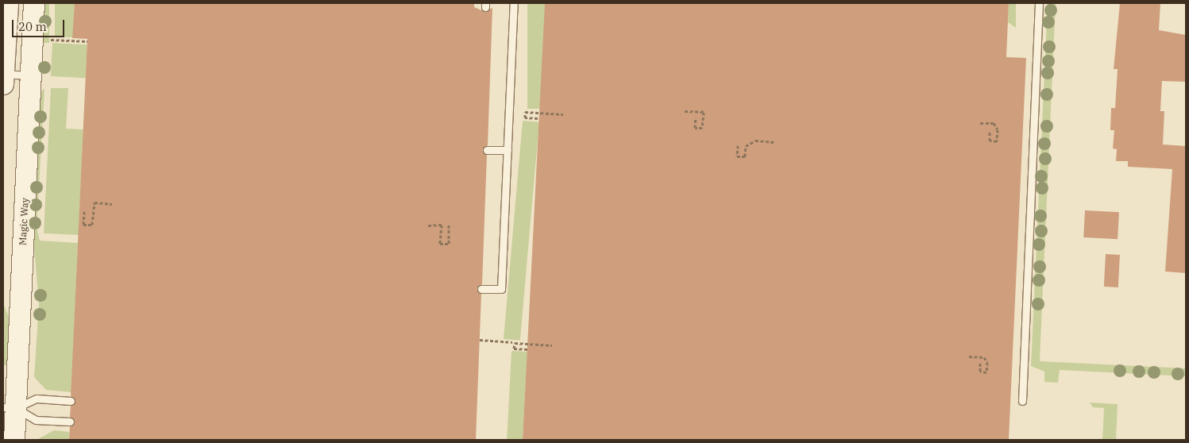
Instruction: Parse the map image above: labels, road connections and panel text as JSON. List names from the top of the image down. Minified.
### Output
{"streets":{"street":["Magic Way"]},"scale_bar":"20 m"}
